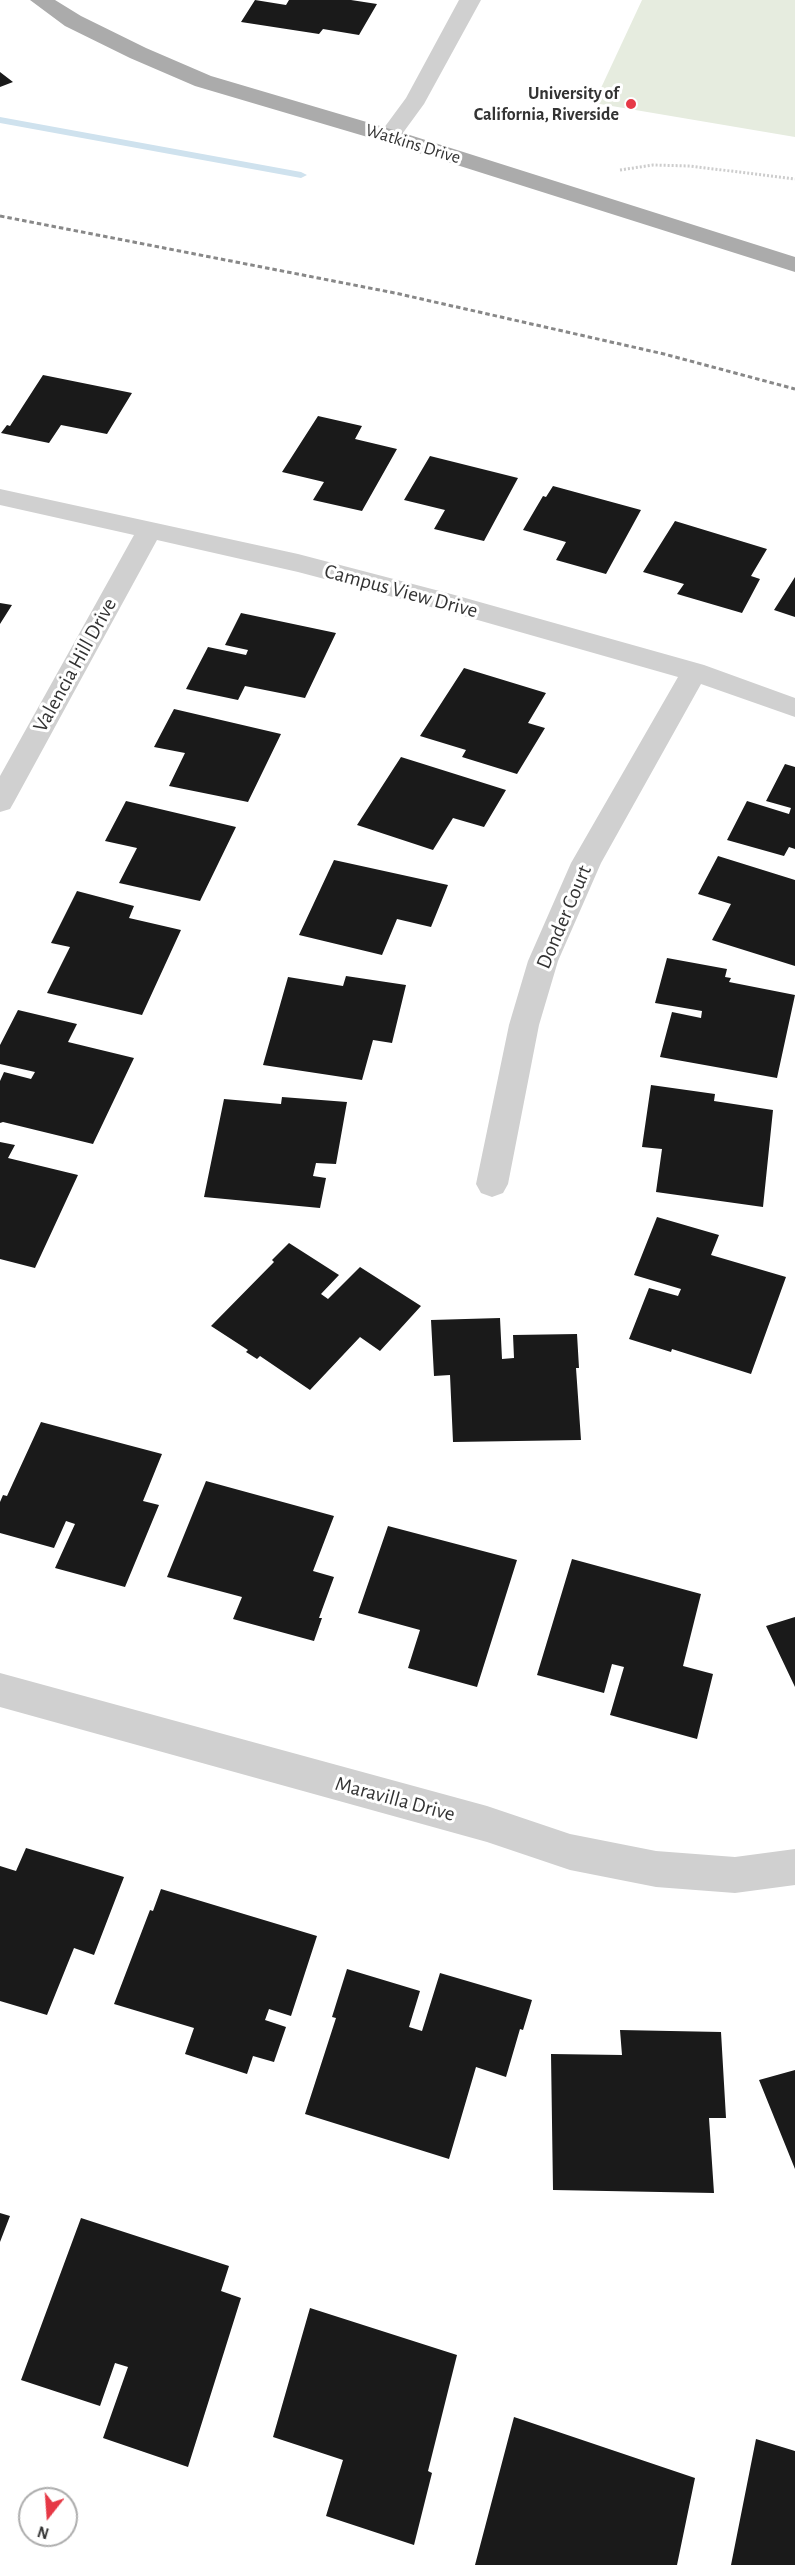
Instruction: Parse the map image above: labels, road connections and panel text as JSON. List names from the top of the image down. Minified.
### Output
{"streets":{"main road":["Watkins Drive"],"street":["Campus View Drive","Valencia Hill Drive","Donder Court","Maravilla Drive"]},"crossings":[["Campus View Drive","Valencia Hill Drive"],["Campus View Drive","Donder Court"]],"places":["University of California, Riverside"],"north":"bottom"}
